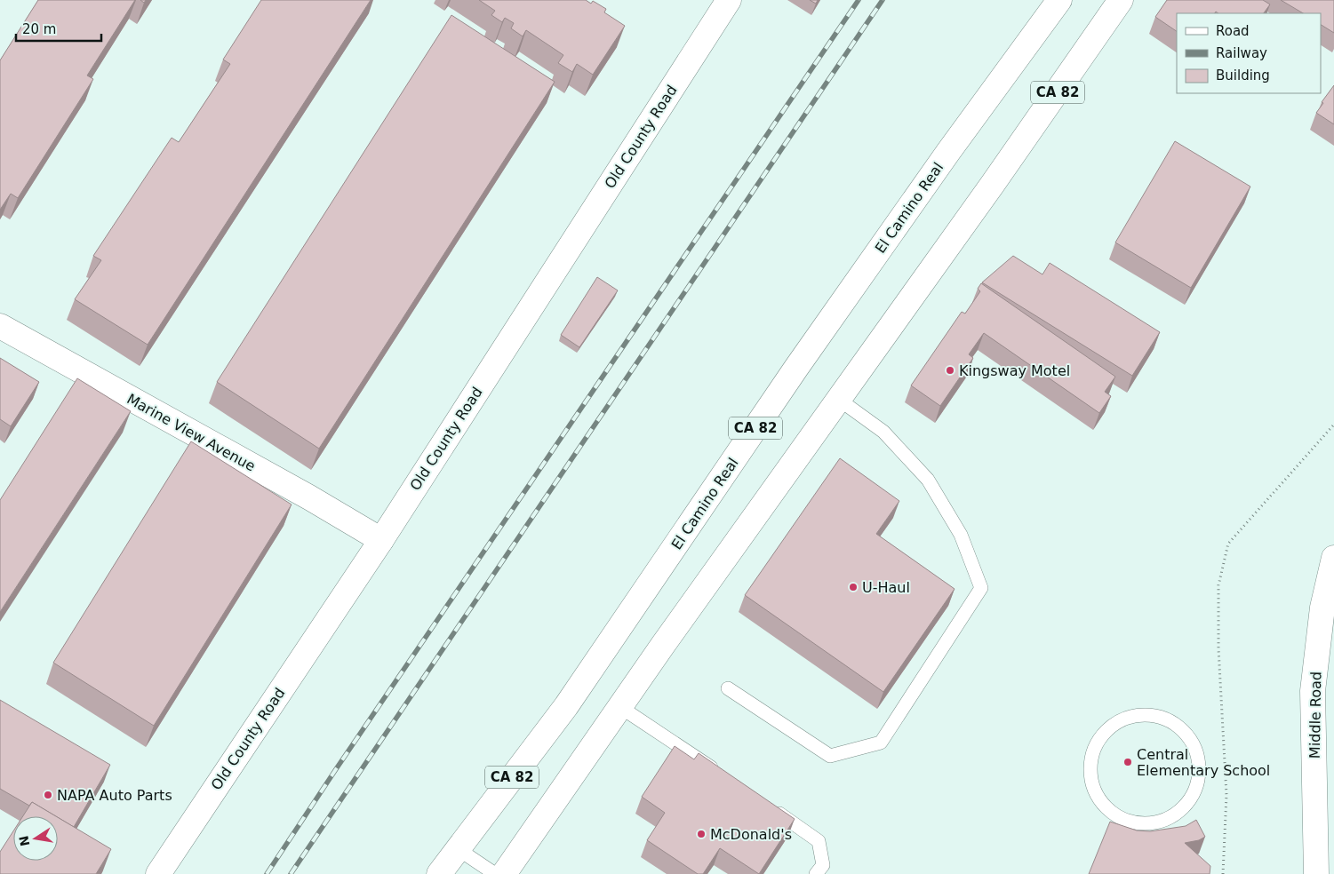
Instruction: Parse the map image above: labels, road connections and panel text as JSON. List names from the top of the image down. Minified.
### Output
{"streets":{"main road":["CA 82","Old County Road","El Camino Real","Marine View Avenue","Middle Road"]},"crossings":[["Old County Road","Marine View Avenue"]],"places":["Kingsway Motel","U-Haul","Central Elementary School","NAPA Auto Parts","McDonald's"],"legend":["Road","Railway","Building"],"scale_bar":"20 m","north":"left"}
